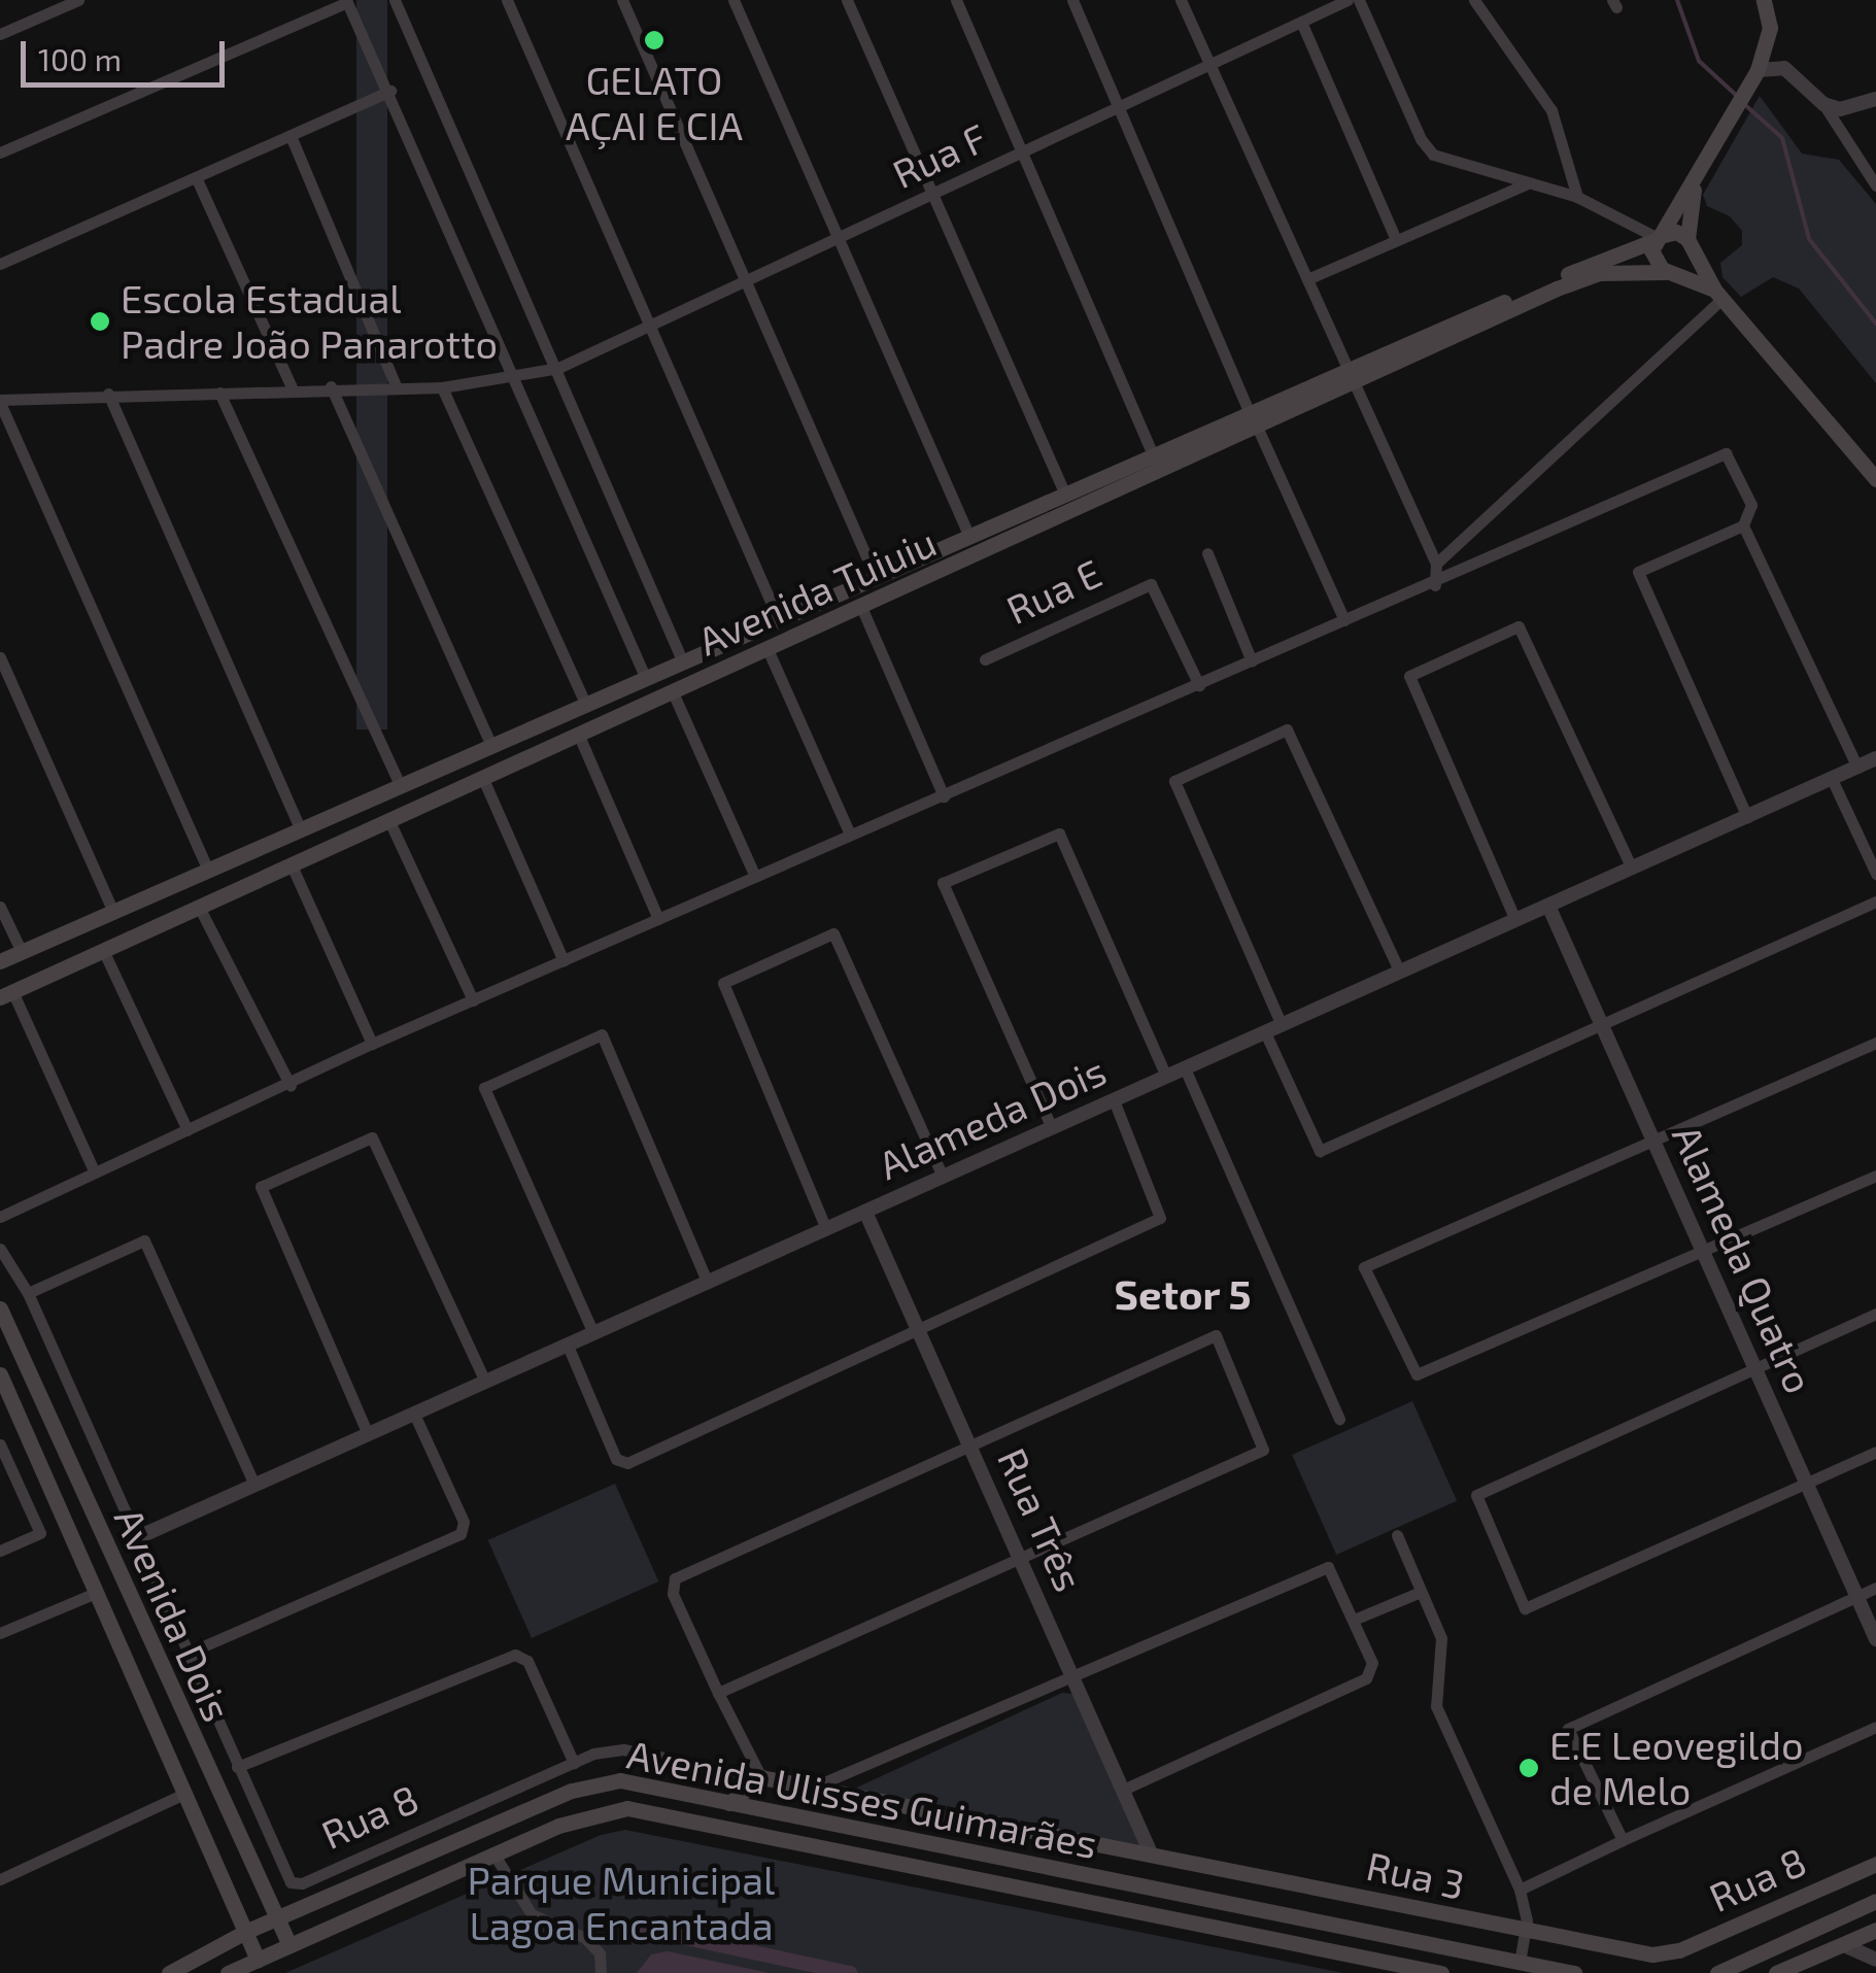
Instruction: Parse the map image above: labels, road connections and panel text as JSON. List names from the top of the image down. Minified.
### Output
{"streets":{"main road":["Avenida Tuiuiu","Avenida Dois","Avenida Ulisses Guimarães","Rua 8","Rua 3"],"street":["Rua F","Rua E","Alameda Dois","Alameda Quatro","Rua Três"]},"crossings":[["Alameda Dois","Alameda Quatro"],["Alameda Dois","Rua Três"],["Alameda Dois","Rua 8"],["Rua Três","Rua 8"],["Rua Três","Rua 3"],["Avenida Dois","Avenida Ulisses Guimarães"],["Rua 8","Rua 3"]],"districts":["Setor 5"],"parks":["Parque Municipal Lagoa Encantada"],"places":["GELATO AÇAI E CIA","Escola Estadual Padre João Panarotto","E.E Leovegildo de Melo"],"scale_bar":"100 m"}
